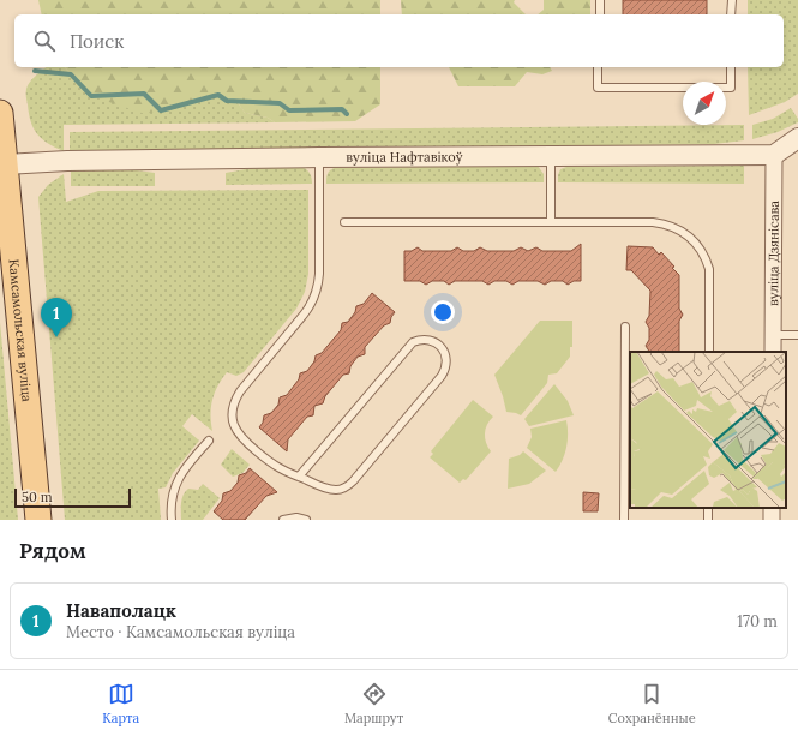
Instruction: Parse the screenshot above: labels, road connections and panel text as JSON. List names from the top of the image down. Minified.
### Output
{"streets":{"main road":["Камсамольская вуліца"],"street":["вуліца Нафтавікоў","вуліца Дзянісава"]},"crossings":[["вуліца Нафтавікоў","вуліца Дзянісава"],["вуліца Нафтавікоў","Камсамольская вуліца"]],"scale_bar":"50 m","north":"top right","page":{"search":"Поиск","pins":"1","scale":"50 m","heading":"Рядом","list":[{"mark":"1","name":"Наваполацк","note":"Место · Камсамольская вуліца","value":"170 m"}],"nav":["Карта","Маршрут","Сохранённые"]}}
